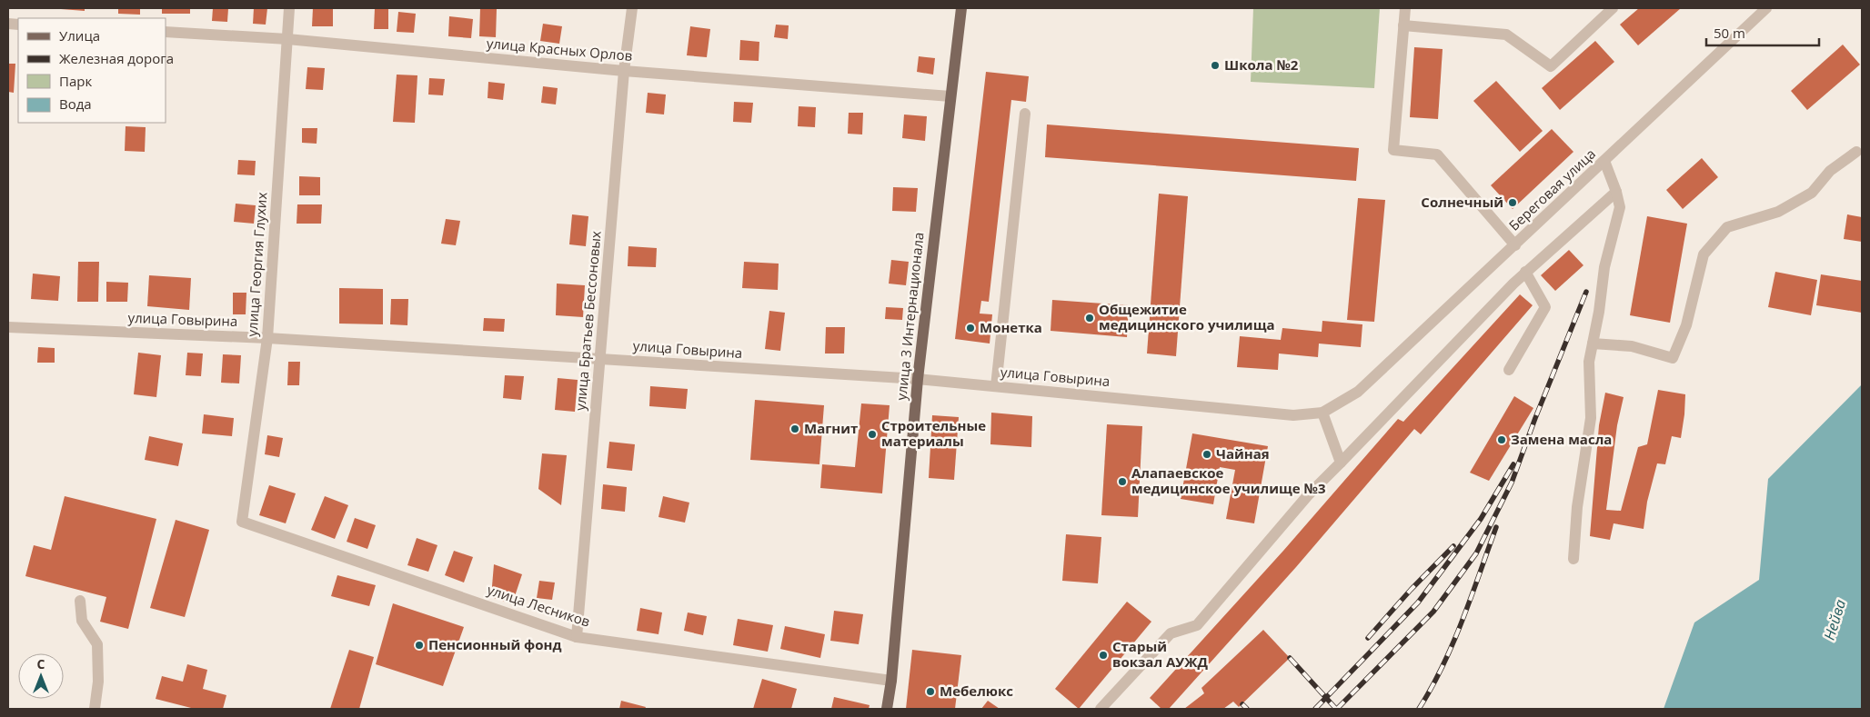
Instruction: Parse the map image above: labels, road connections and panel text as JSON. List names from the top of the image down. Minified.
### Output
{"streets":{"main road":["улица 3 Интернационала"],"street":["улица Красных Орлов","Береговая улица","улица Георгия Глухих","улица Говырина","улица Братьев Бессоновых","улица Лесников"]},"crossings":[["улица Красных Орлов","улица Георгия Глухих"],["улица Красных Орлов","улица 3 Интернационала"],["улица Красных Орлов","улица Братьев Бессоновых"],["Береговая улица","улица Говырина"],["улица Георгия Глухих","улица Говырина"],["улица Георгия Глухих","улица Лесников"],["улица 3 Интернационала","улица Говырина"],["улица 3 Интернационала","улица Лесников"],["улица Говырина","улица Братьев Бессоновых"],["улица Братьев Бессоновых","улица Лесников"]],"water":["Нейва"],"places":["Школа №2","Солнечный","Общежитие медицинского училища","Монетка","Магнит","Строительные материалы","Замена масла","Чайная","Алапаевское медицинское училище №3","Пенсионный фонд","Старый вокзал АУЖД","Мебелюкс"],"legend":["Улица","Железная дорога","Парк","Вода"],"scale_bar":"50 m","north":"top"}
